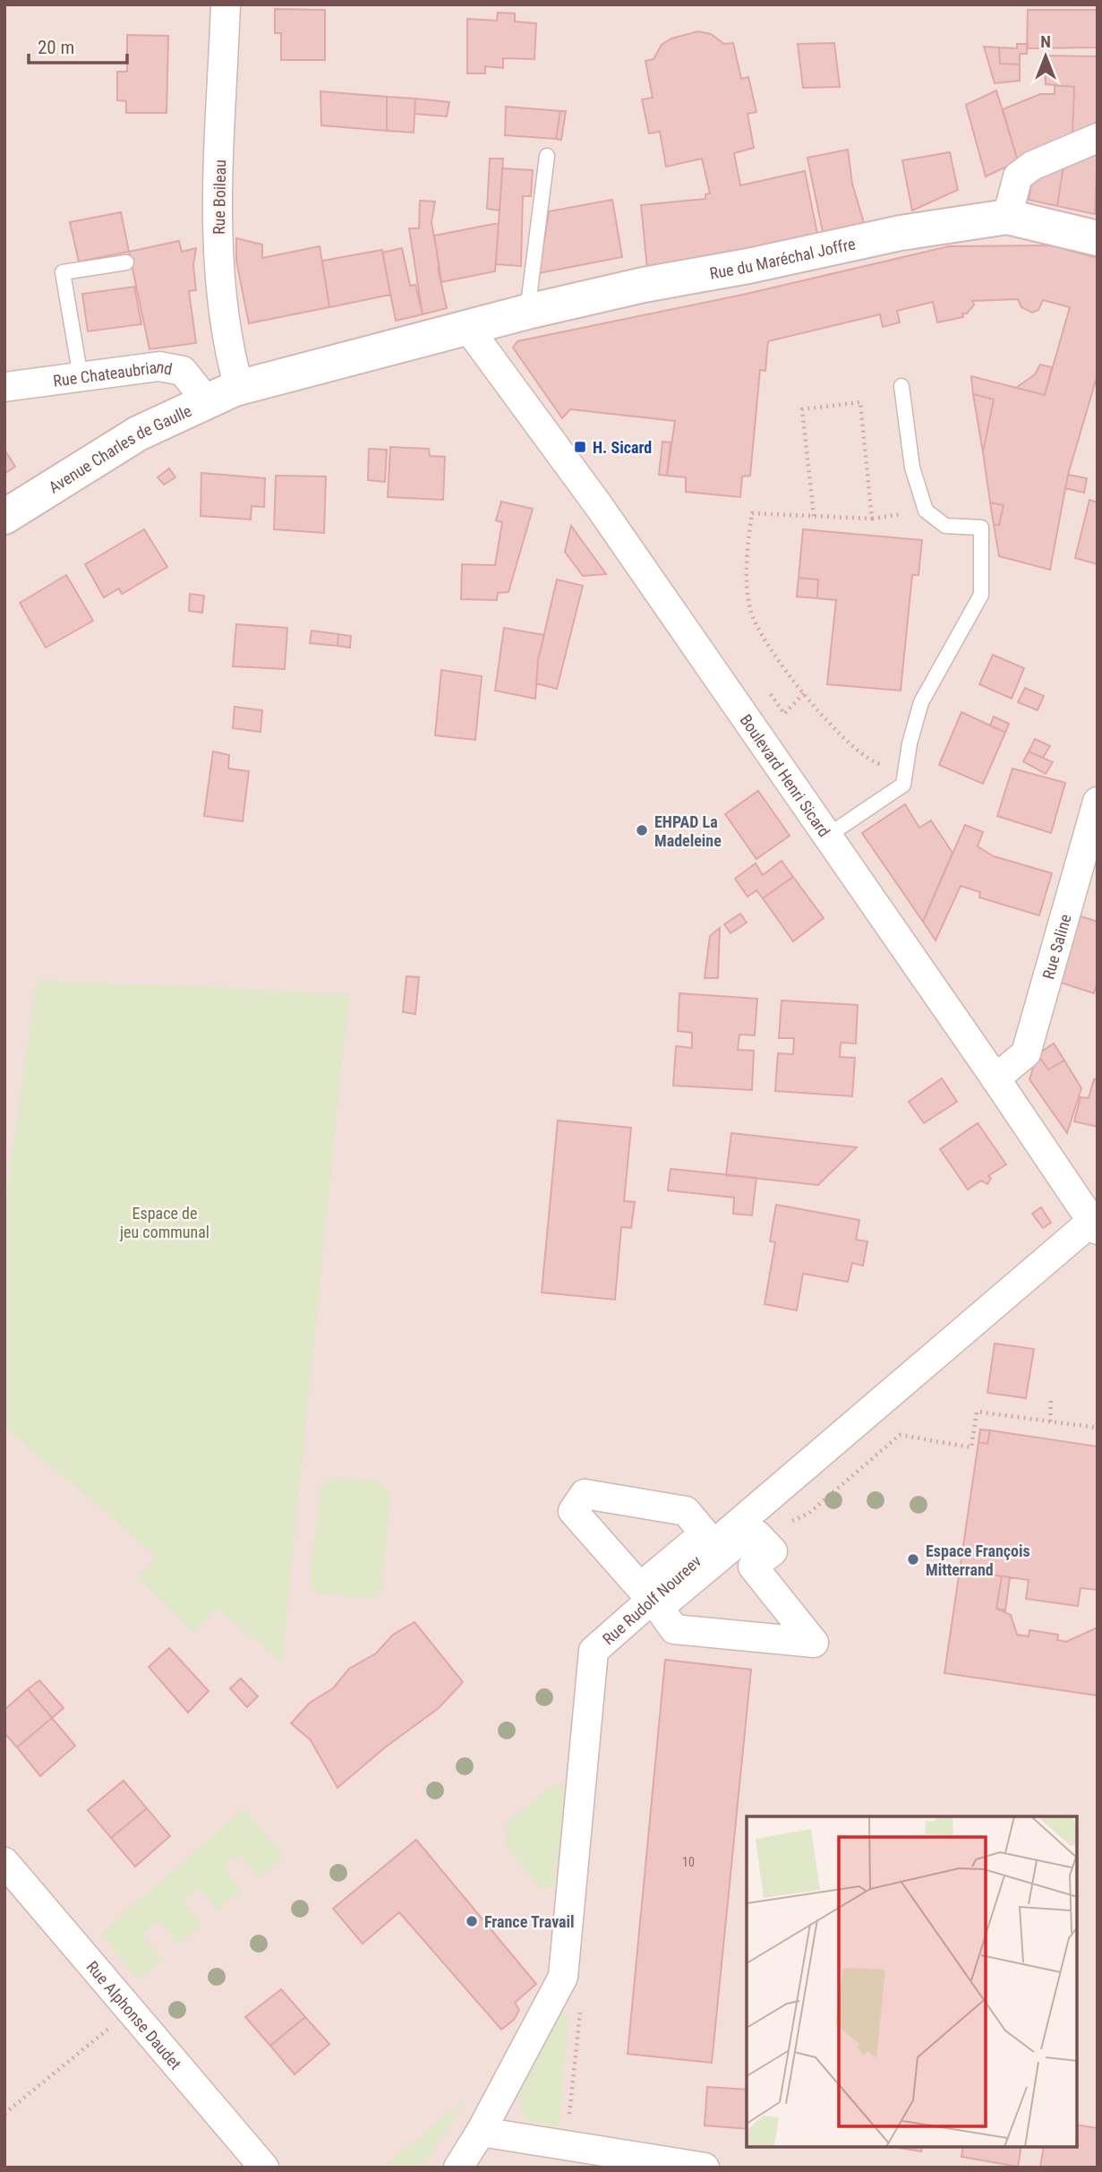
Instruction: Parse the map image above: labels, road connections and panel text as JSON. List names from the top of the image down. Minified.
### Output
{"streets":{"main road":["Rue du Maréchal Joffre","Avenue Charles de Gaulle"],"street":["Rue Boileau","Rue Chateaubriand","Boulevard Henri Sicard","Rue Saline","Rue Rudolf Noureev","Rue Alphonse Daudet"]},"crossings":[["Rue Boileau","Avenue Charles de Gaulle"],["Rue du Maréchal Joffre","Avenue Charles de Gaulle"],["Rue du Maréchal Joffre","Boulevard Henri Sicard"],["Rue Chateaubriand","Avenue Charles de Gaulle"],["Avenue Charles de Gaulle","Boulevard Henri Sicard"],["Boulevard Henri Sicard","Rue Saline"],["Boulevard Henri Sicard","Rue Rudolf Noureev"]],"parks":["Espace de jeu communal"],"places":{"transit":["H. Sicard"],"other":["EHPAD La Madeleine","Espace François Mitterrand","France Travail"]},"house_numbers":["10"],"scale_bar":"20 m","north":"top"}
